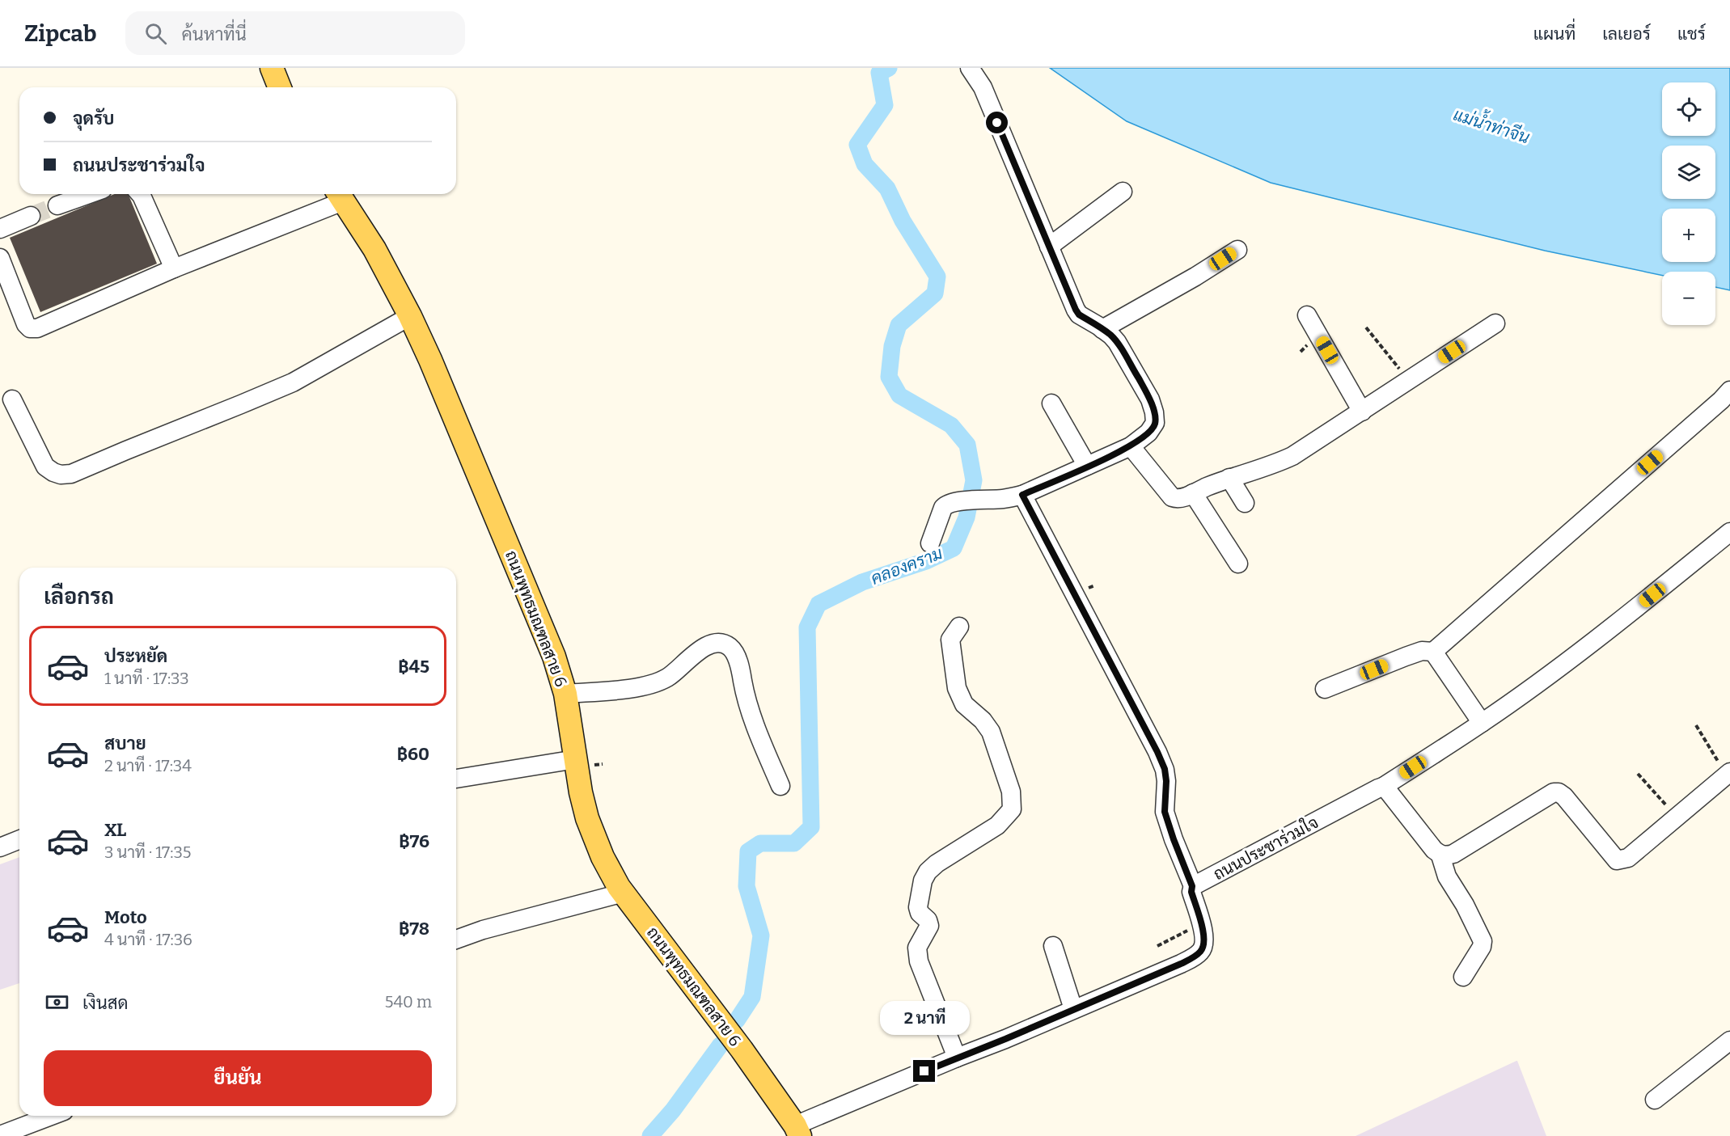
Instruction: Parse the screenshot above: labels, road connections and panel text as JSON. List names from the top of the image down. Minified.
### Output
{"streets":{"main road":["ถนนพุทธมณฑลสาย 6"],"street":["ถนนประชาร่วมใจ"]},"water":["แม่น้ำท่าจีน","คลองคราม"],"page":{"header":"Zipcab","search":"ค้นหาที่นี่","nav":["แผนที่","เลเยอร์","แชร์"],"map_buttons":["+","−"],"banner":["จุดรับ","ถนนประชาร่วมใจ"],"heading":"เลือกรถ","list":[{"name":"ประหยัด","note":"1 นาที · 17:33","value":"฿45"},{"name":"สบาย","note":"2 นาที · 17:34","value":"฿60"},{"name":"XL","note":"3 นาที · 17:35","value":"฿76"},{"name":"Moto","note":"4 นาที · 17:36","value":"฿78"}],"pay":["เงินสด","540 m"],"bubble":"2 นาที","buttons":"ยืนยัน"}}
